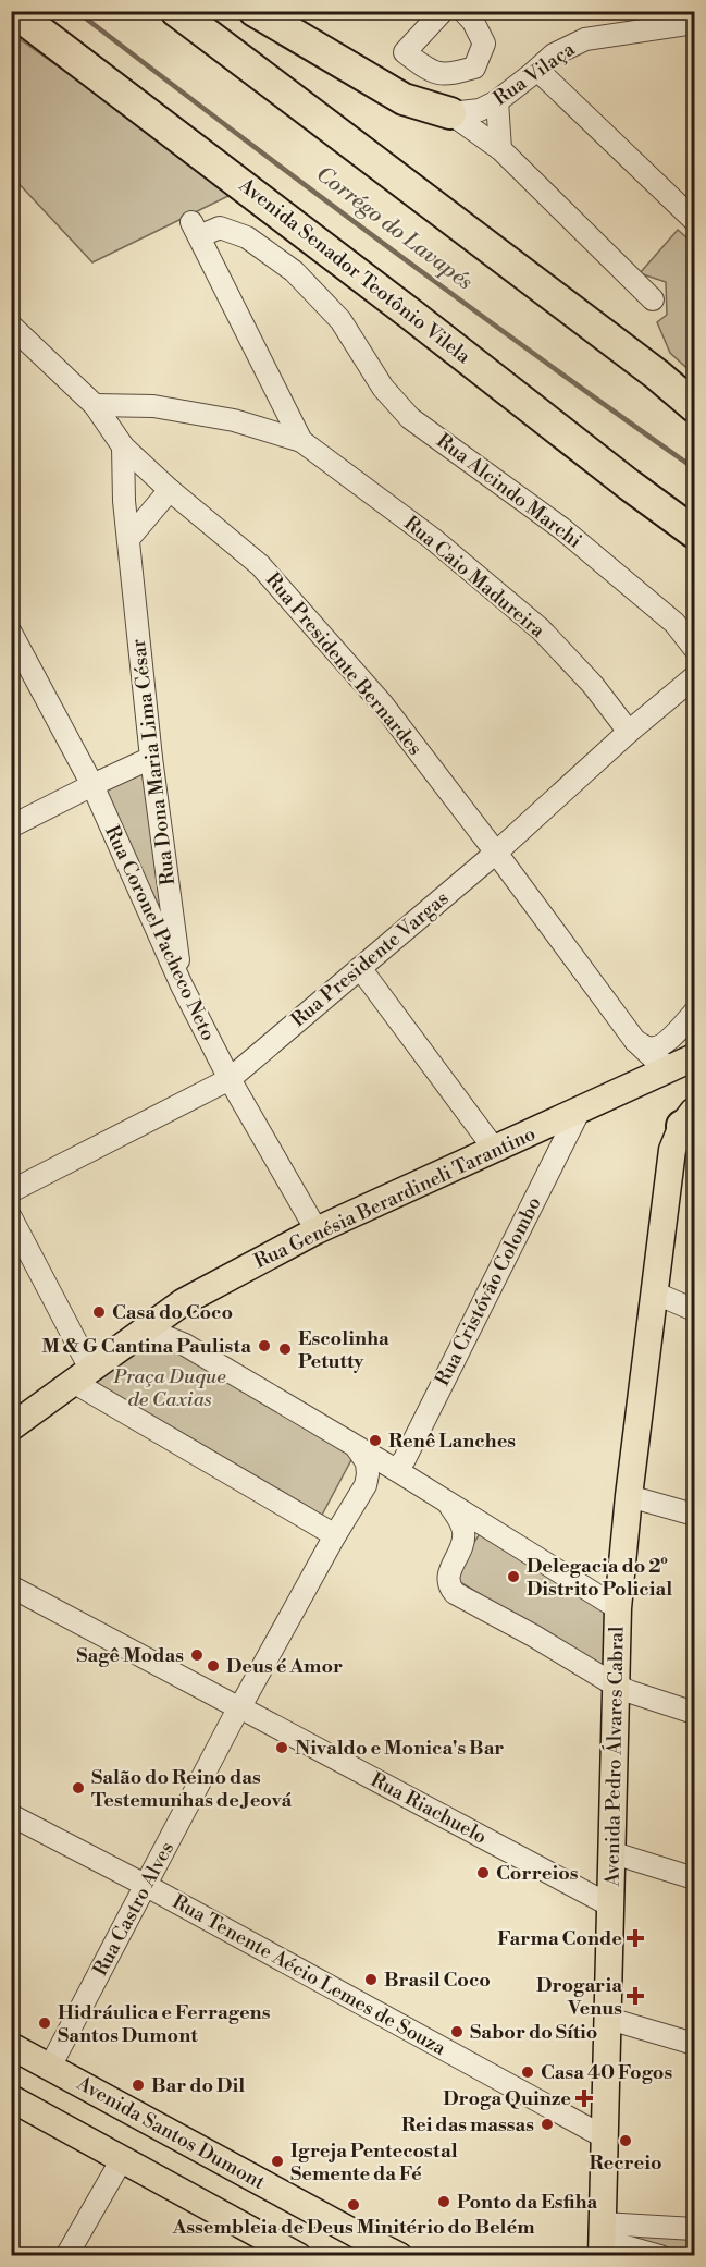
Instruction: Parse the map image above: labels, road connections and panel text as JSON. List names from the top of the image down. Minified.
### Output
{"streets":{"highway":["Avenida Senador Teotônio Vilela"],"main road":["Rua Genésia Berardineli Tarantino","Avenida Pedro Álvares Cabral","Avenida Santos Dumont"],"street":["Rua Vilaça","Rua Alcindo Marchi","Rua Caio Madureira","Rua Presidente Bernardes","Rua Dona Maria Lima César","Rua Coronel Pacheco Neto","Rua Presidente Vargas","Rua Cristóvão Colombo","Rua Riachuelo","Rua Castro Alves","Rua Tenente Aécio Lemes de Souza"]},"crossings":[["Rua Alcindo Marchi","Rua Caio Madureira"],["Rua Caio Madureira","Rua Presidente Bernardes"],["Rua Caio Madureira","Rua Presidente Vargas"],["Rua Presidente Bernardes","Rua Dona Maria Lima César"],["Rua Presidente Bernardes","Rua Presidente Vargas"],["Rua Presidente Bernardes","Rua Genésia Berardineli Tarantino"],["Rua Dona Maria Lima César","Rua Coronel Pacheco Neto"],["Rua Coronel Pacheco Neto","Rua Presidente Vargas"],["Rua Coronel Pacheco Neto","Rua Genésia Berardineli Tarantino"],["Rua Genésia Berardineli Tarantino","Rua Cristóvão Colombo"],["Avenida Pedro Álvares Cabral","Rua Riachuelo"],["Avenida Pedro Álvares Cabral","Rua Tenente Aécio Lemes de Souza"],["Rua Riachuelo","Rua Castro Alves"],["Rua Castro Alves","Rua Tenente Aécio Lemes de Souza"],["Rua Castro Alves","Avenida Santos Dumont"]],"water":["Corrégo do Lavapés"],"parks":["Praça Duque de Caxias"],"places":{"other":["Casa do Coco","M & G Cantina Paulista","Escolinha Petutty","Renê Lanches","Delegacia do 2º Distrito Policial","Sagê Modas","Deus é Amor","Nivaldo e Monica's Bar","Salão do Reino das Testemunhas de Jeová","Correios","Brasil Coco","Hidráulica e Ferragens Santos Dumont","Sabor do Sítio","Casa 40 Fogos","Bar do Dil","Rei das massas","Recreio","Igreja Pentecostal Semente da Fé","Ponto da Esfiha","Assembleia de Deus Minitério do Belém"],"health":["Farma Conde","Drogaria Venus","Droga Quinze"]}}
